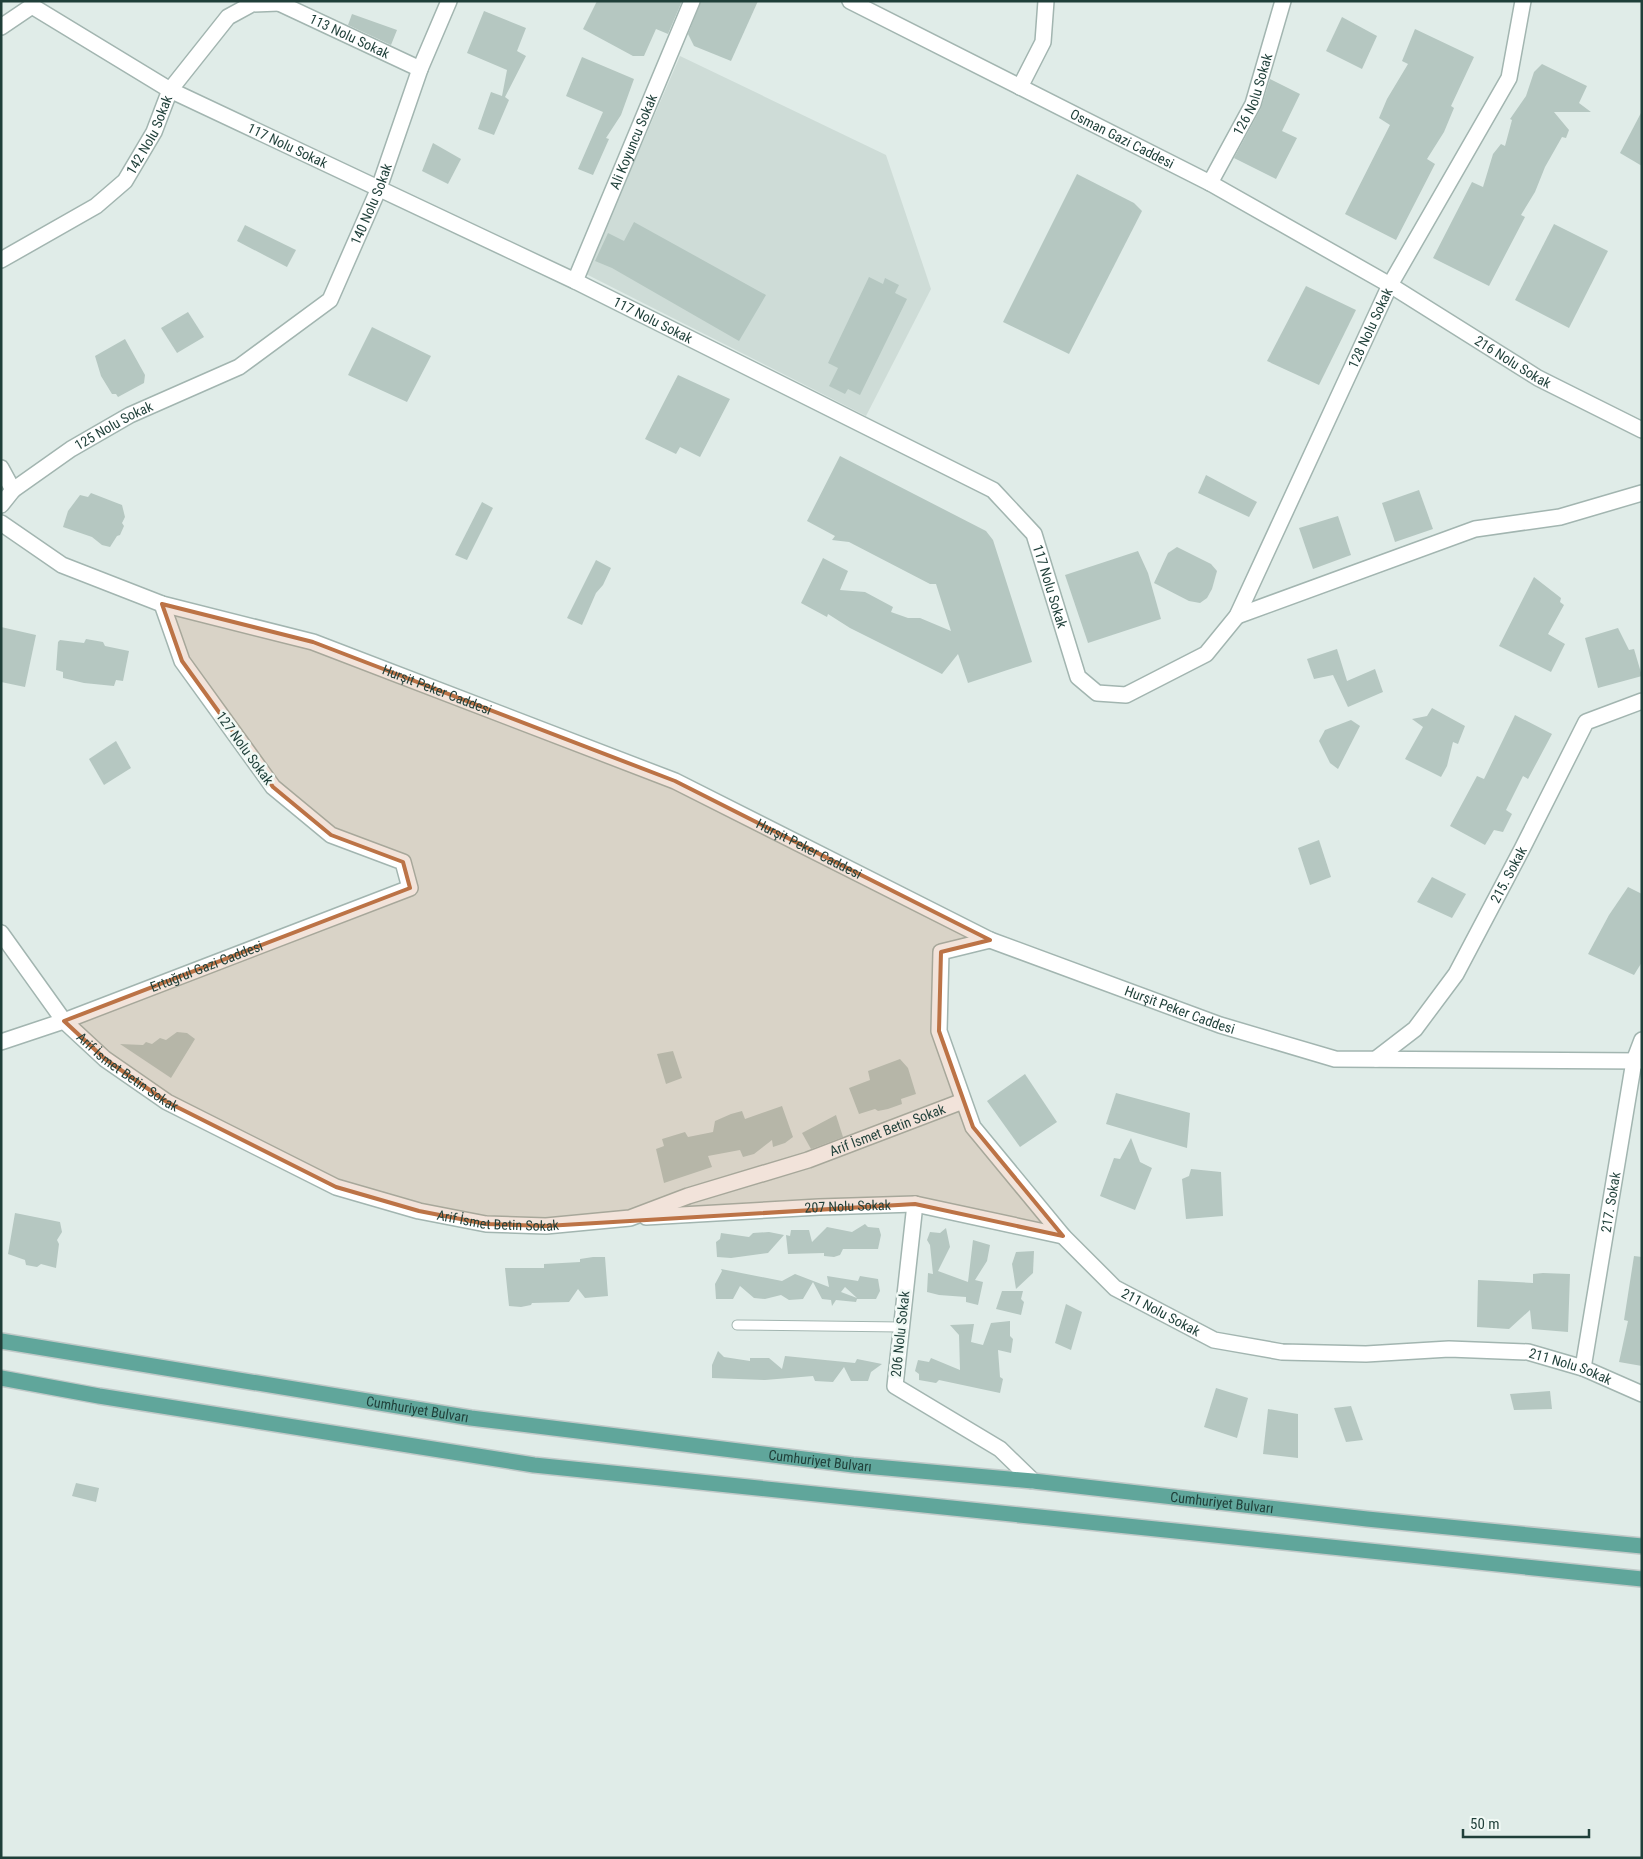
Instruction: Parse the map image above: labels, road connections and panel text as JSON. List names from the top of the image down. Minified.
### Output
{"streets":{"main road":["Cumhuriyet Bulvarı"],"street":["113 Nolu Sokak","126 Nolu Sokak","142 Nolu Sokak","Osman Gazi Caddesi","Ali Koyuncu Sokak","117 Nolu Sokak","140 Nolu Sokak","128 Nolu Sokak","216 Nolu Sokak","125 Nolu Sokak","Hurşit Peker Caddesi","127 Nolu Sokak","215. Sokak","Ertuğrul Gazi Caddesi","Arif İsmet Betin Sokak","217. Sokak","207 Nolu Sokak","211 Nolu Sokak","206 Nolu Sokak"]},"crossings":[["113 Nolu Sokak","142 Nolu Sokak"],["113 Nolu Sokak","140 Nolu Sokak"],["126 Nolu Sokak","Osman Gazi Caddesi"],["142 Nolu Sokak","117 Nolu Sokak"],["Osman Gazi Caddesi","128 Nolu Sokak"],["Osman Gazi Caddesi","216 Nolu Sokak"],["Ali Koyuncu Sokak","117 Nolu Sokak"],["117 Nolu Sokak","140 Nolu Sokak"],["117 Nolu Sokak","128 Nolu Sokak"],["140 Nolu Sokak","125 Nolu Sokak"],["128 Nolu Sokak","216 Nolu Sokak"],["Hurşit Peker Caddesi","127 Nolu Sokak"],["Hurşit Peker Caddesi","215. Sokak"],["Hurşit Peker Caddesi","217. Sokak"],["Hurşit Peker Caddesi","211 Nolu Sokak"],["127 Nolu Sokak","Ertuğrul Gazi Caddesi"],["Ertuğrul Gazi Caddesi","Arif İsmet Betin Sokak"],["Arif İsmet Betin Sokak","207 Nolu Sokak"],["Arif İsmet Betin Sokak","211 Nolu Sokak"],["217. Sokak","211 Nolu Sokak"],["207 Nolu Sokak","211 Nolu Sokak"],["207 Nolu Sokak","206 Nolu Sokak"],["206 Nolu Sokak","Cumhuriyet Bulvarı"]],"scale_bar":"50 m"}
